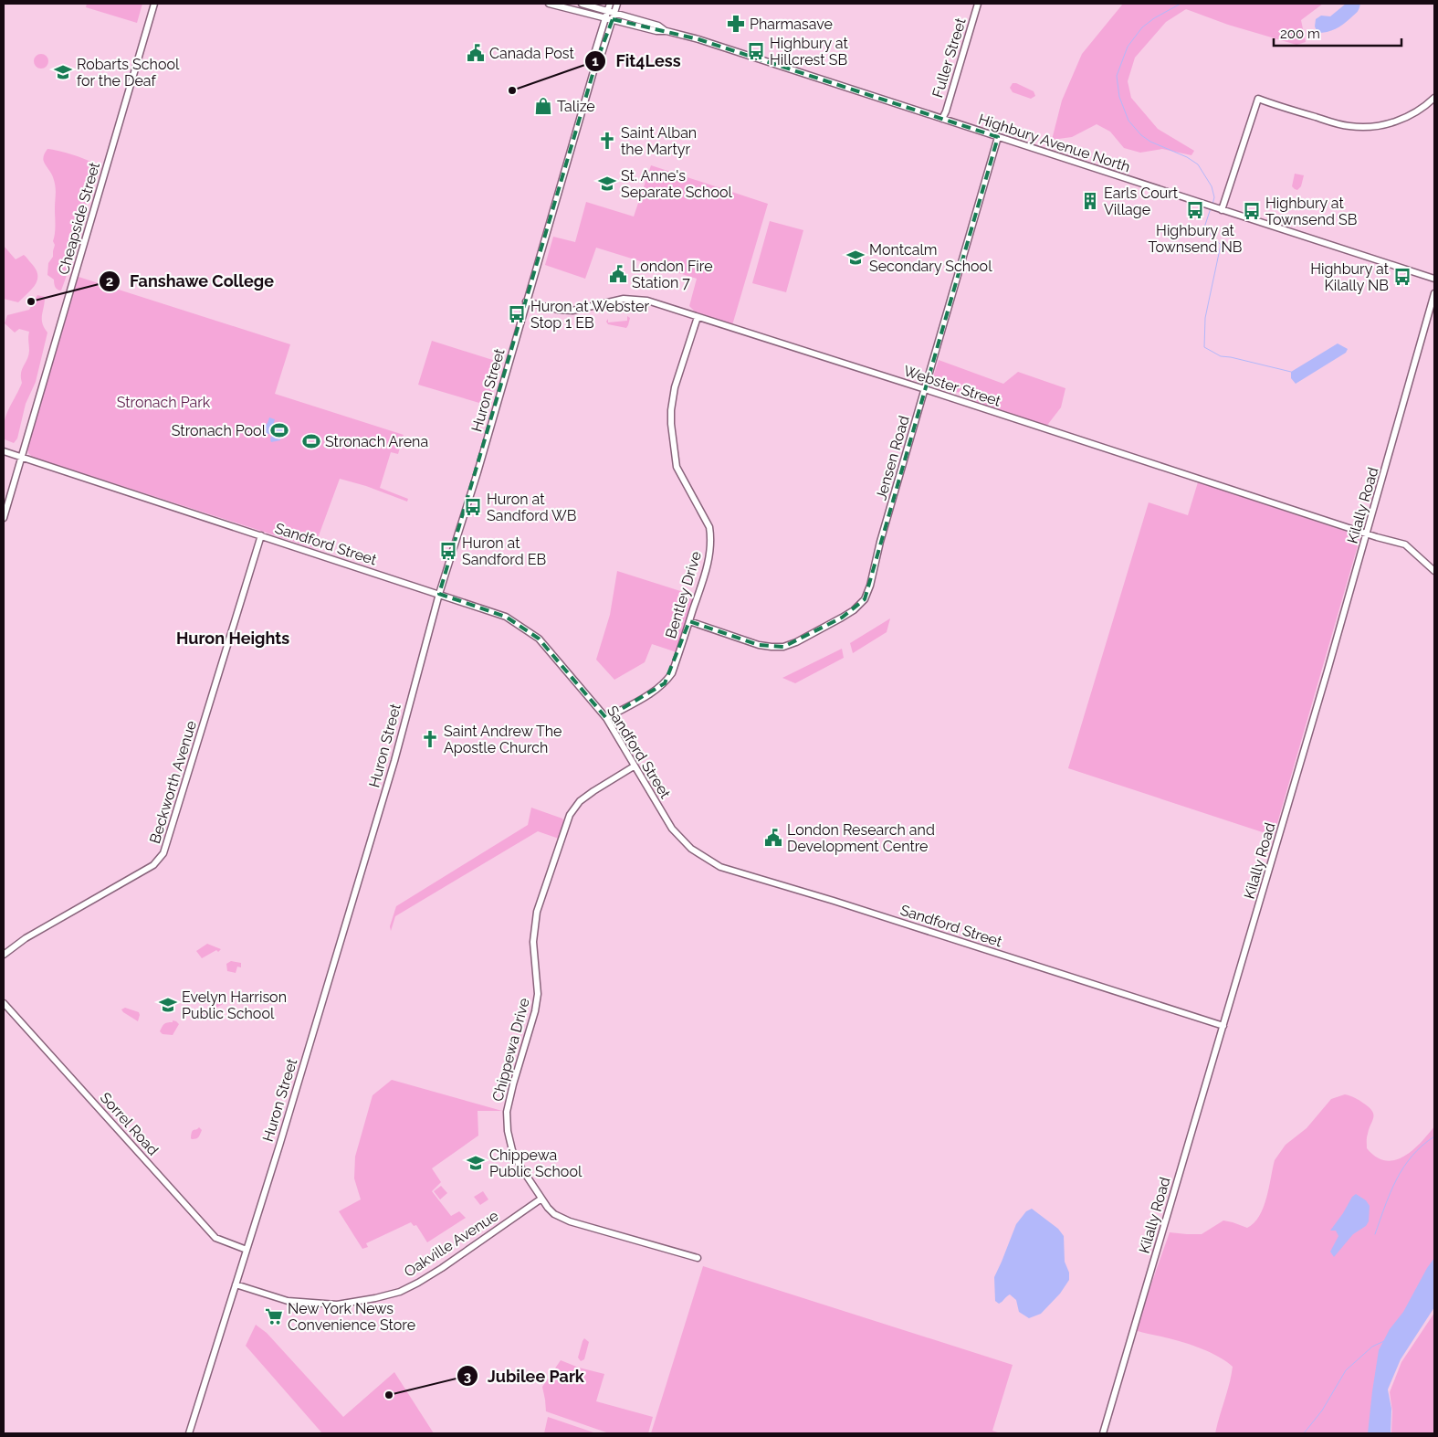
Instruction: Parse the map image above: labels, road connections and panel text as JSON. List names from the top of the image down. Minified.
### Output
{"streets":{"street":["Fuller Street","Highbury Avenue North","Cheapside Street","Webster Street","Huron Street","Jensen Road","Kilally Road","Sandford Street","Bentley Drive","Beckworth Avenue","Chippewa Drive","Sorrel Road","Oakville Avenue"]},"crossings":[["Fuller Street","Highbury Avenue North"],["Highbury Avenue North","Huron Street"],["Highbury Avenue North","Jensen Road"],["Cheapside Street","Sandford Street"],["Webster Street","Huron Street"],["Webster Street","Jensen Road"],["Webster Street","Kilally Road"],["Webster Street","Bentley Drive"],["Huron Street","Sandford Street"],["Huron Street","Sorrel Road"],["Huron Street","Oakville Avenue"],["Jensen Road","Bentley Drive"],["Kilally Road","Sandford Street"],["Sandford Street","Bentley Drive"],["Sandford Street","Beckworth Avenue"],["Sandford Street","Chippewa Drive"],["Chippewa Drive","Oakville Avenue"]],"districts":["Huron Heights"],"parks":["Stronach Park"],"places":{"pharmacy":["Pharmasave"],"bus stop":["Highbury at Hillcrest SB","Highbury at Townsend NB","Highbury at Townsend SB","Highbury at Kilally NB","Huron at Webster Stop 1 EB","Huron at Sandford WB","Huron at Sandford EB"],"public building":["Canada Post","London Fire Station 7","London Research and Development Centre"],"school or university":["Robarts School for the Deaf","St. Anne's Separate School","Montcalm Secondary School","Evelyn Harrison Public School","Chippewa Public School"],"other":["Fit4Less","Fanshawe College","Jubilee Park"],"shop":["Talize"],"church":["Saint Alban the Martyr","Saint Andrew The Apostle Church"],"building":["Earls Court Village"],"sports":["Stronach Pool","Stronach Arena"],"supermarket":["New York News Convenience Store"]},"scale_bar":"200 m"}
